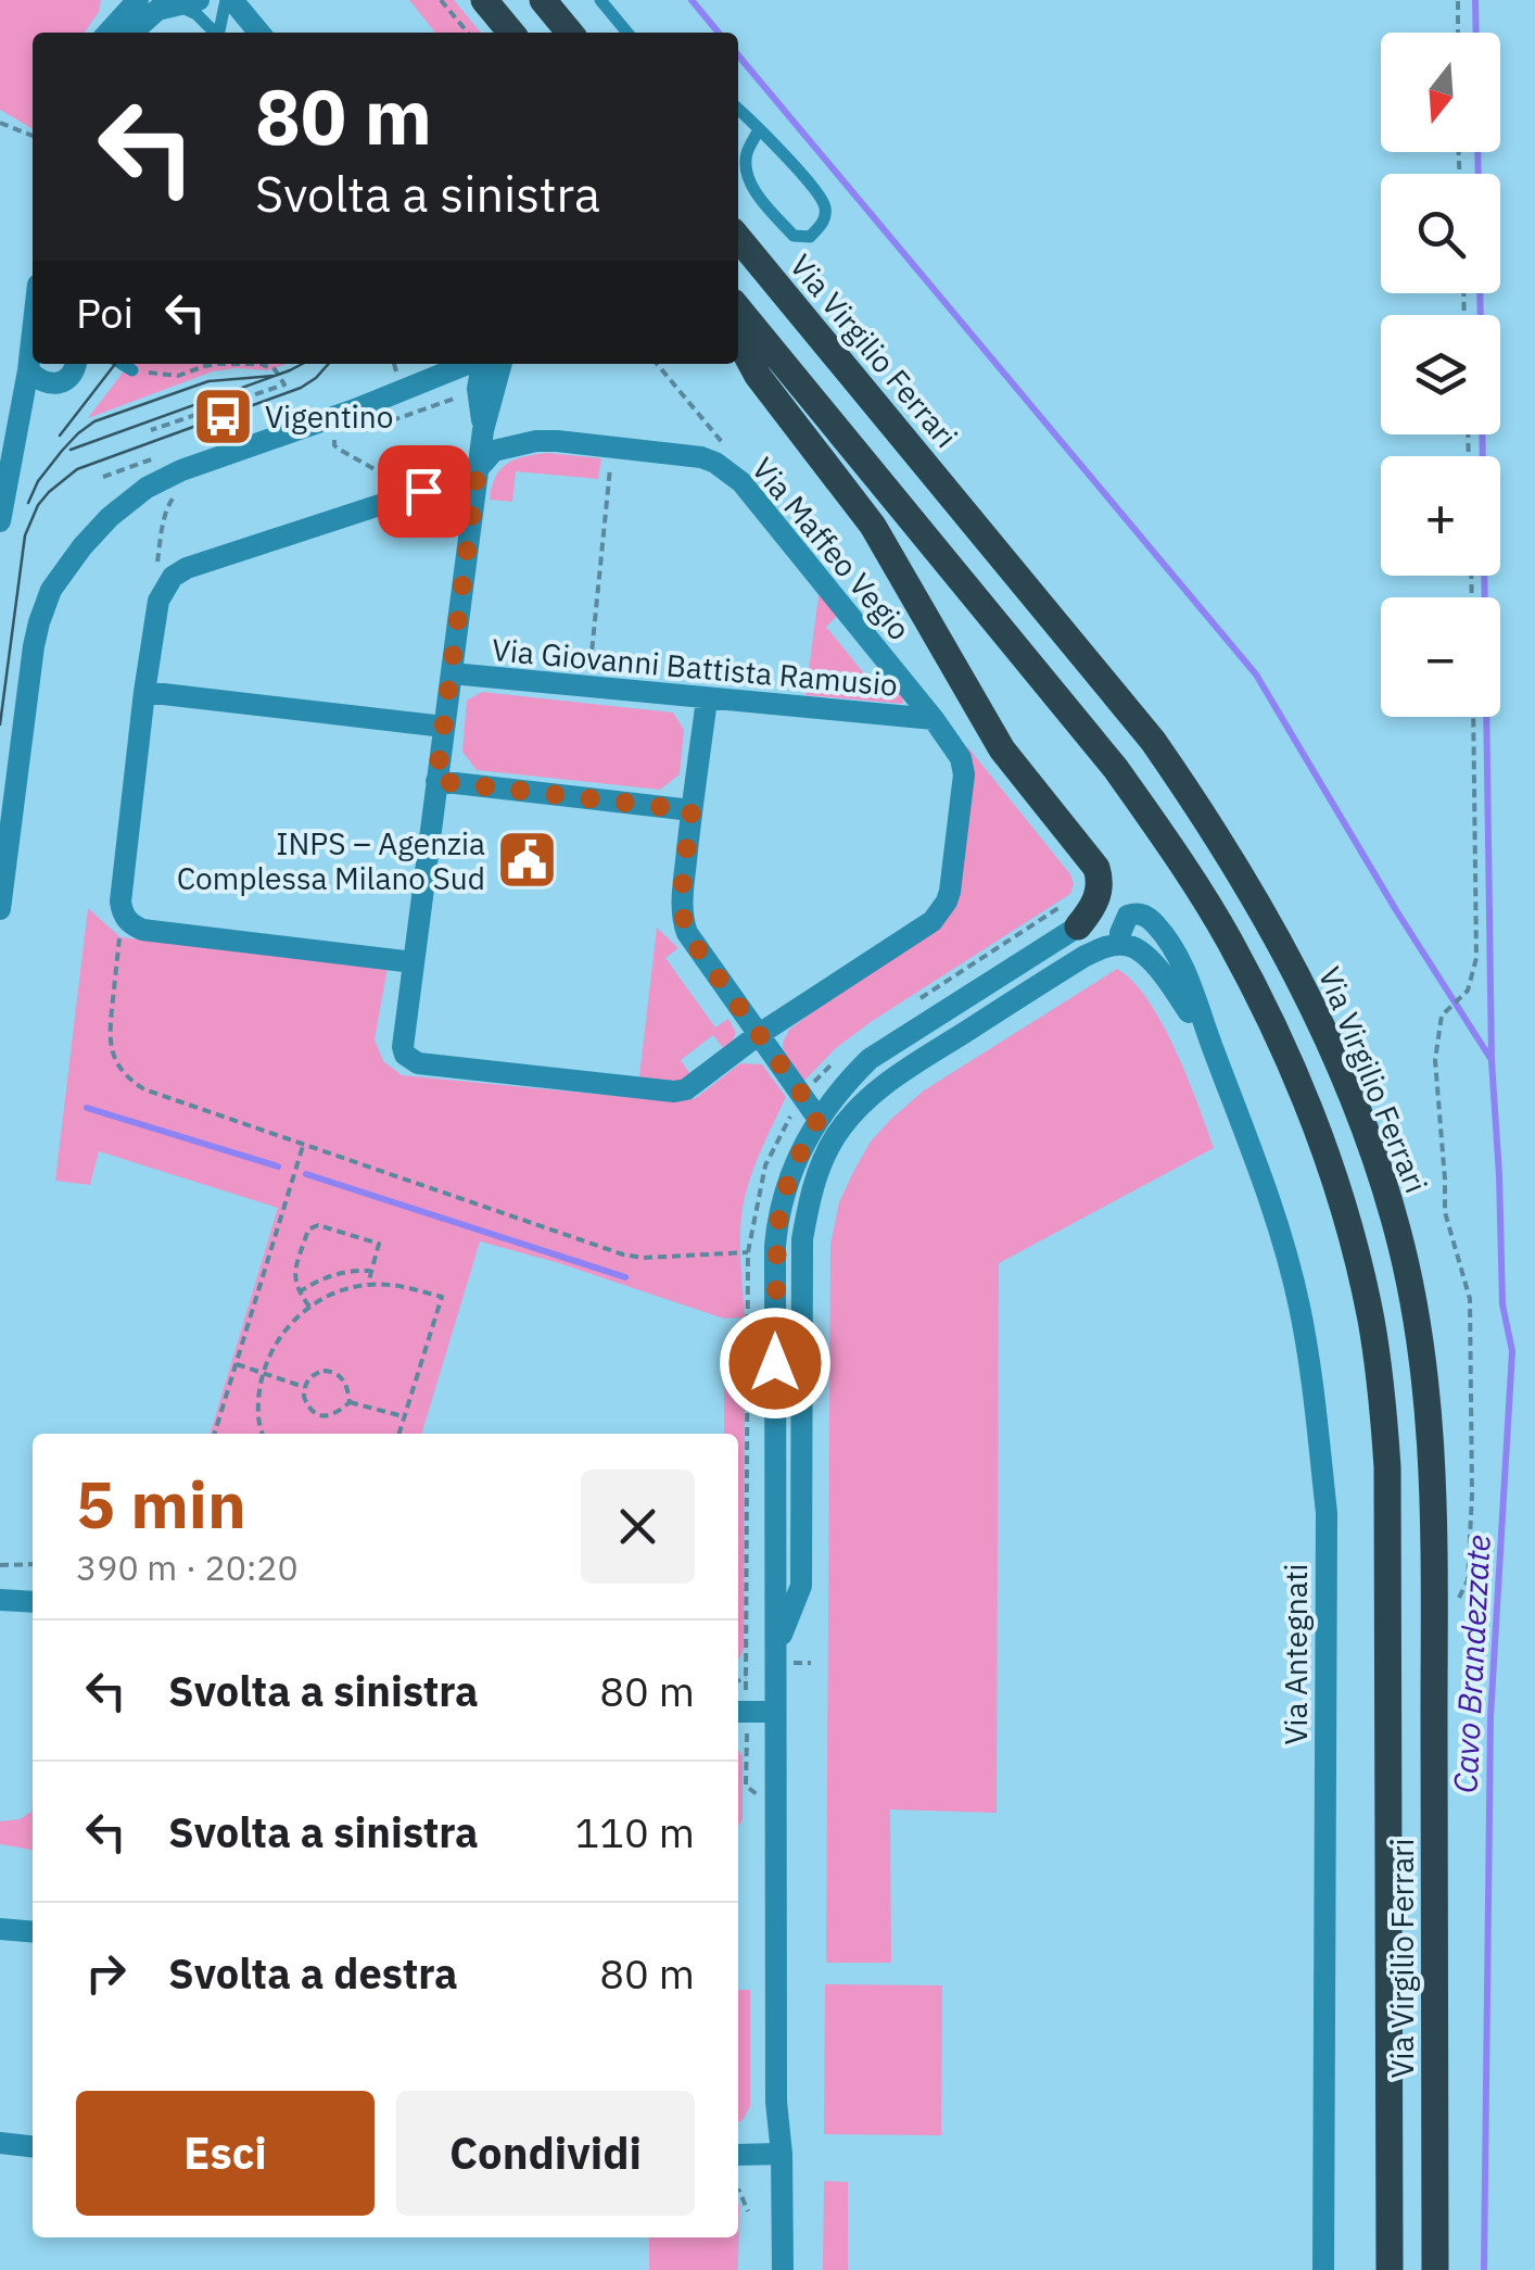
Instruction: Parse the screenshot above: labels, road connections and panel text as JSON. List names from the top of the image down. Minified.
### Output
{"streets":{"main road":["Via Virgilio Ferrari"],"street":["Via Maffeo Vegio","Via Giovanni Battista Ramusio","Via Antegnati"]},"crossings":[["Via Maffeo Vegio","Via Giovanni Battista Ramusio"]],"water":["Cavo Brandezzate"],"places":{"bus stop":["Vigentino"],"public building":["INPS – Agenzia Complessa Milano Sud"]},"north":"bottom","page":{"map_buttons":["+","−"],"turn":["80 m","Svolta a sinistra"],"then":"Poi","heading":["5 min","390 m · 20:20"],"list":[{"name":"Svolta a sinistra","value":"80 m"},{"name":"Svolta a sinistra","value":"110 m"},{"name":"Svolta a destra","value":"80 m"}],"buttons":["Esci","Condividi"]}}
